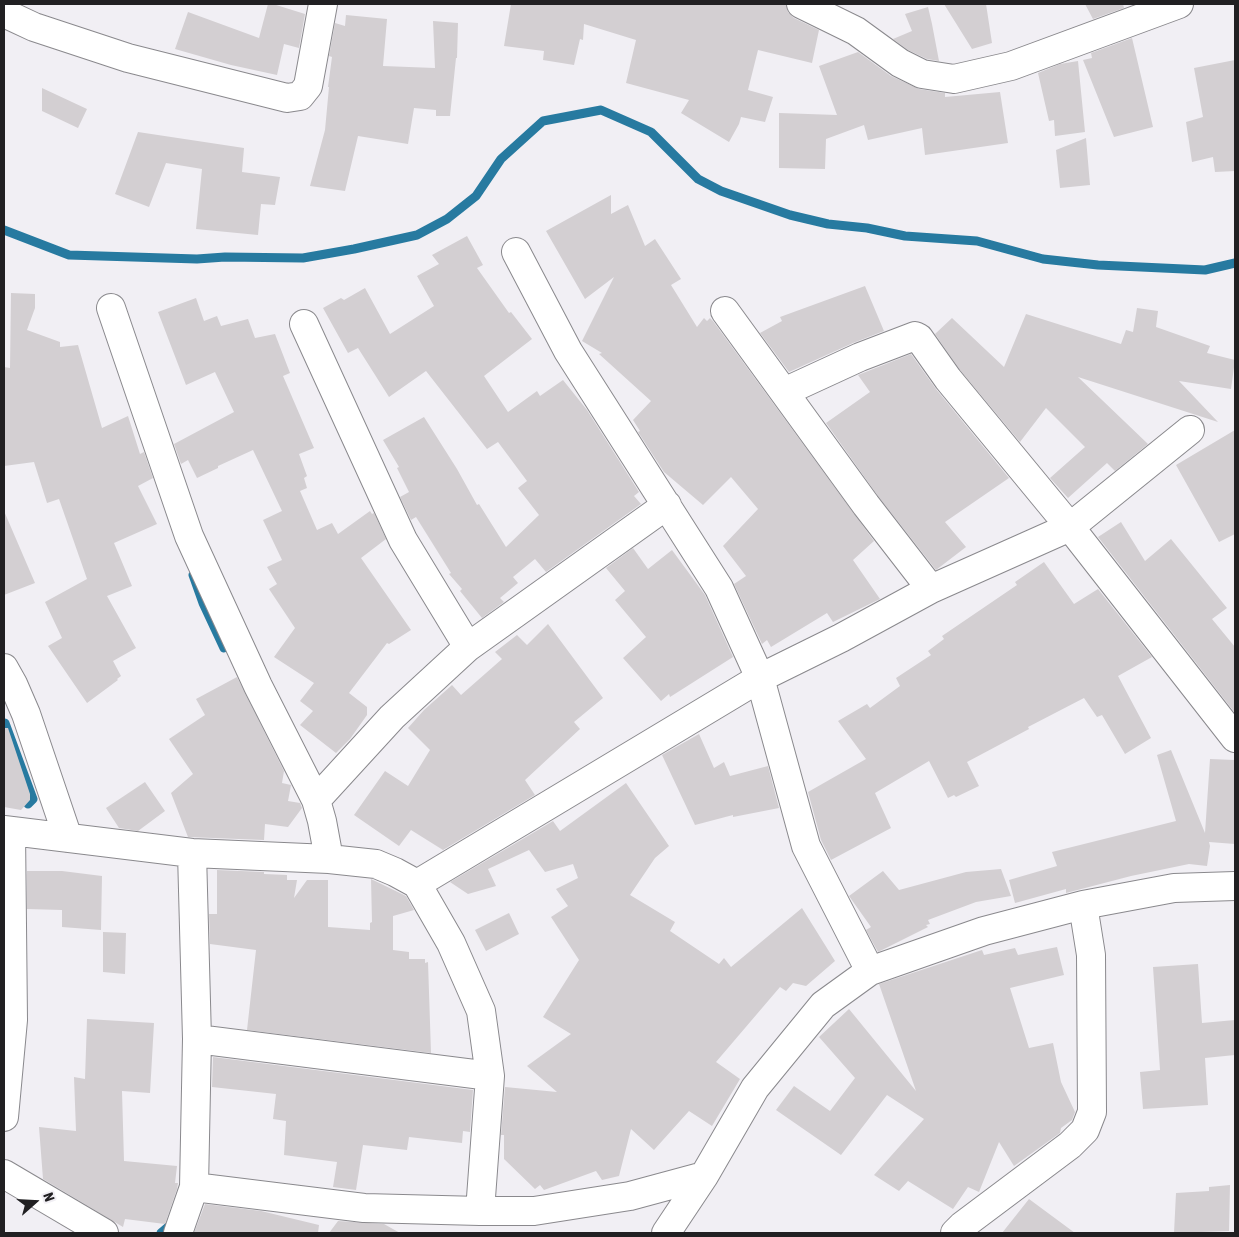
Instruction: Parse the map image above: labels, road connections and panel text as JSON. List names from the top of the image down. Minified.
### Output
{"north":"right"}
